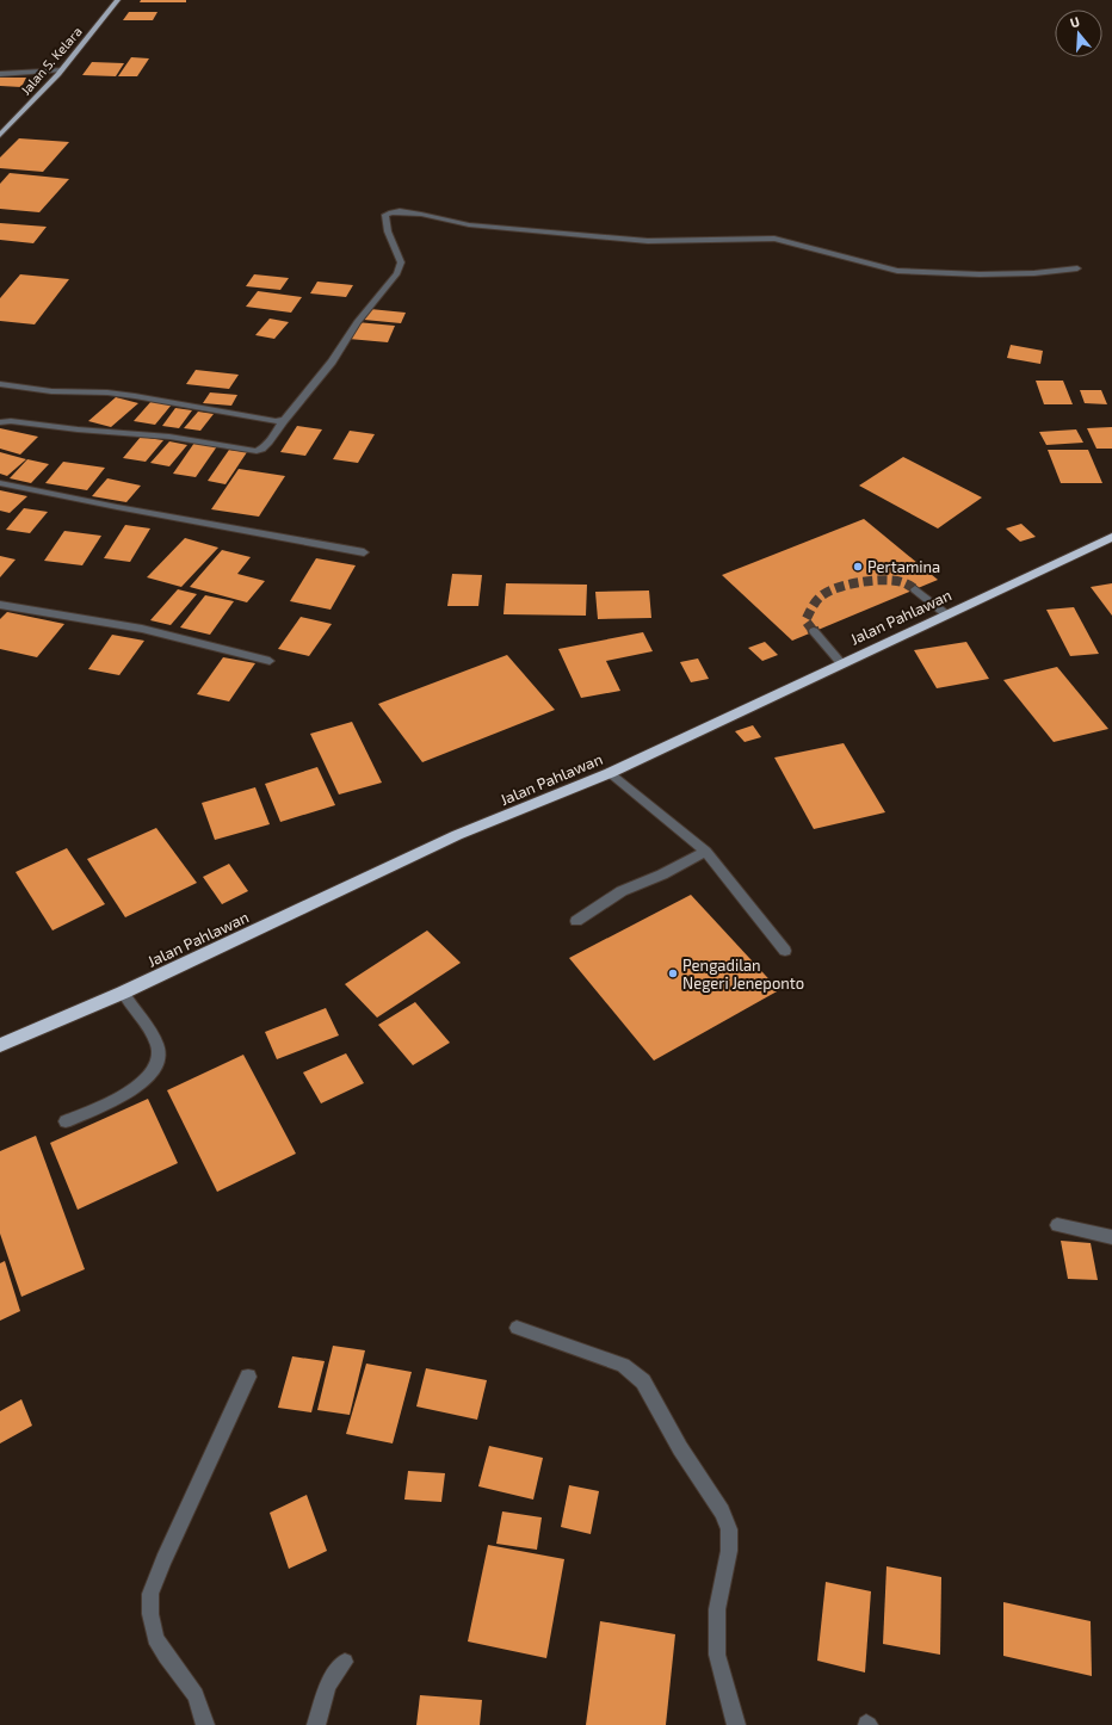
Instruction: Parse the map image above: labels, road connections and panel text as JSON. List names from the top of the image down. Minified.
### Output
{"streets":{"highway":["Jalan Pahlawan"],"main road":["Jalan S. Kelara"]},"places":["Pertamina","Pengadilan Negeri Jeneponto"],"north":"top"}
